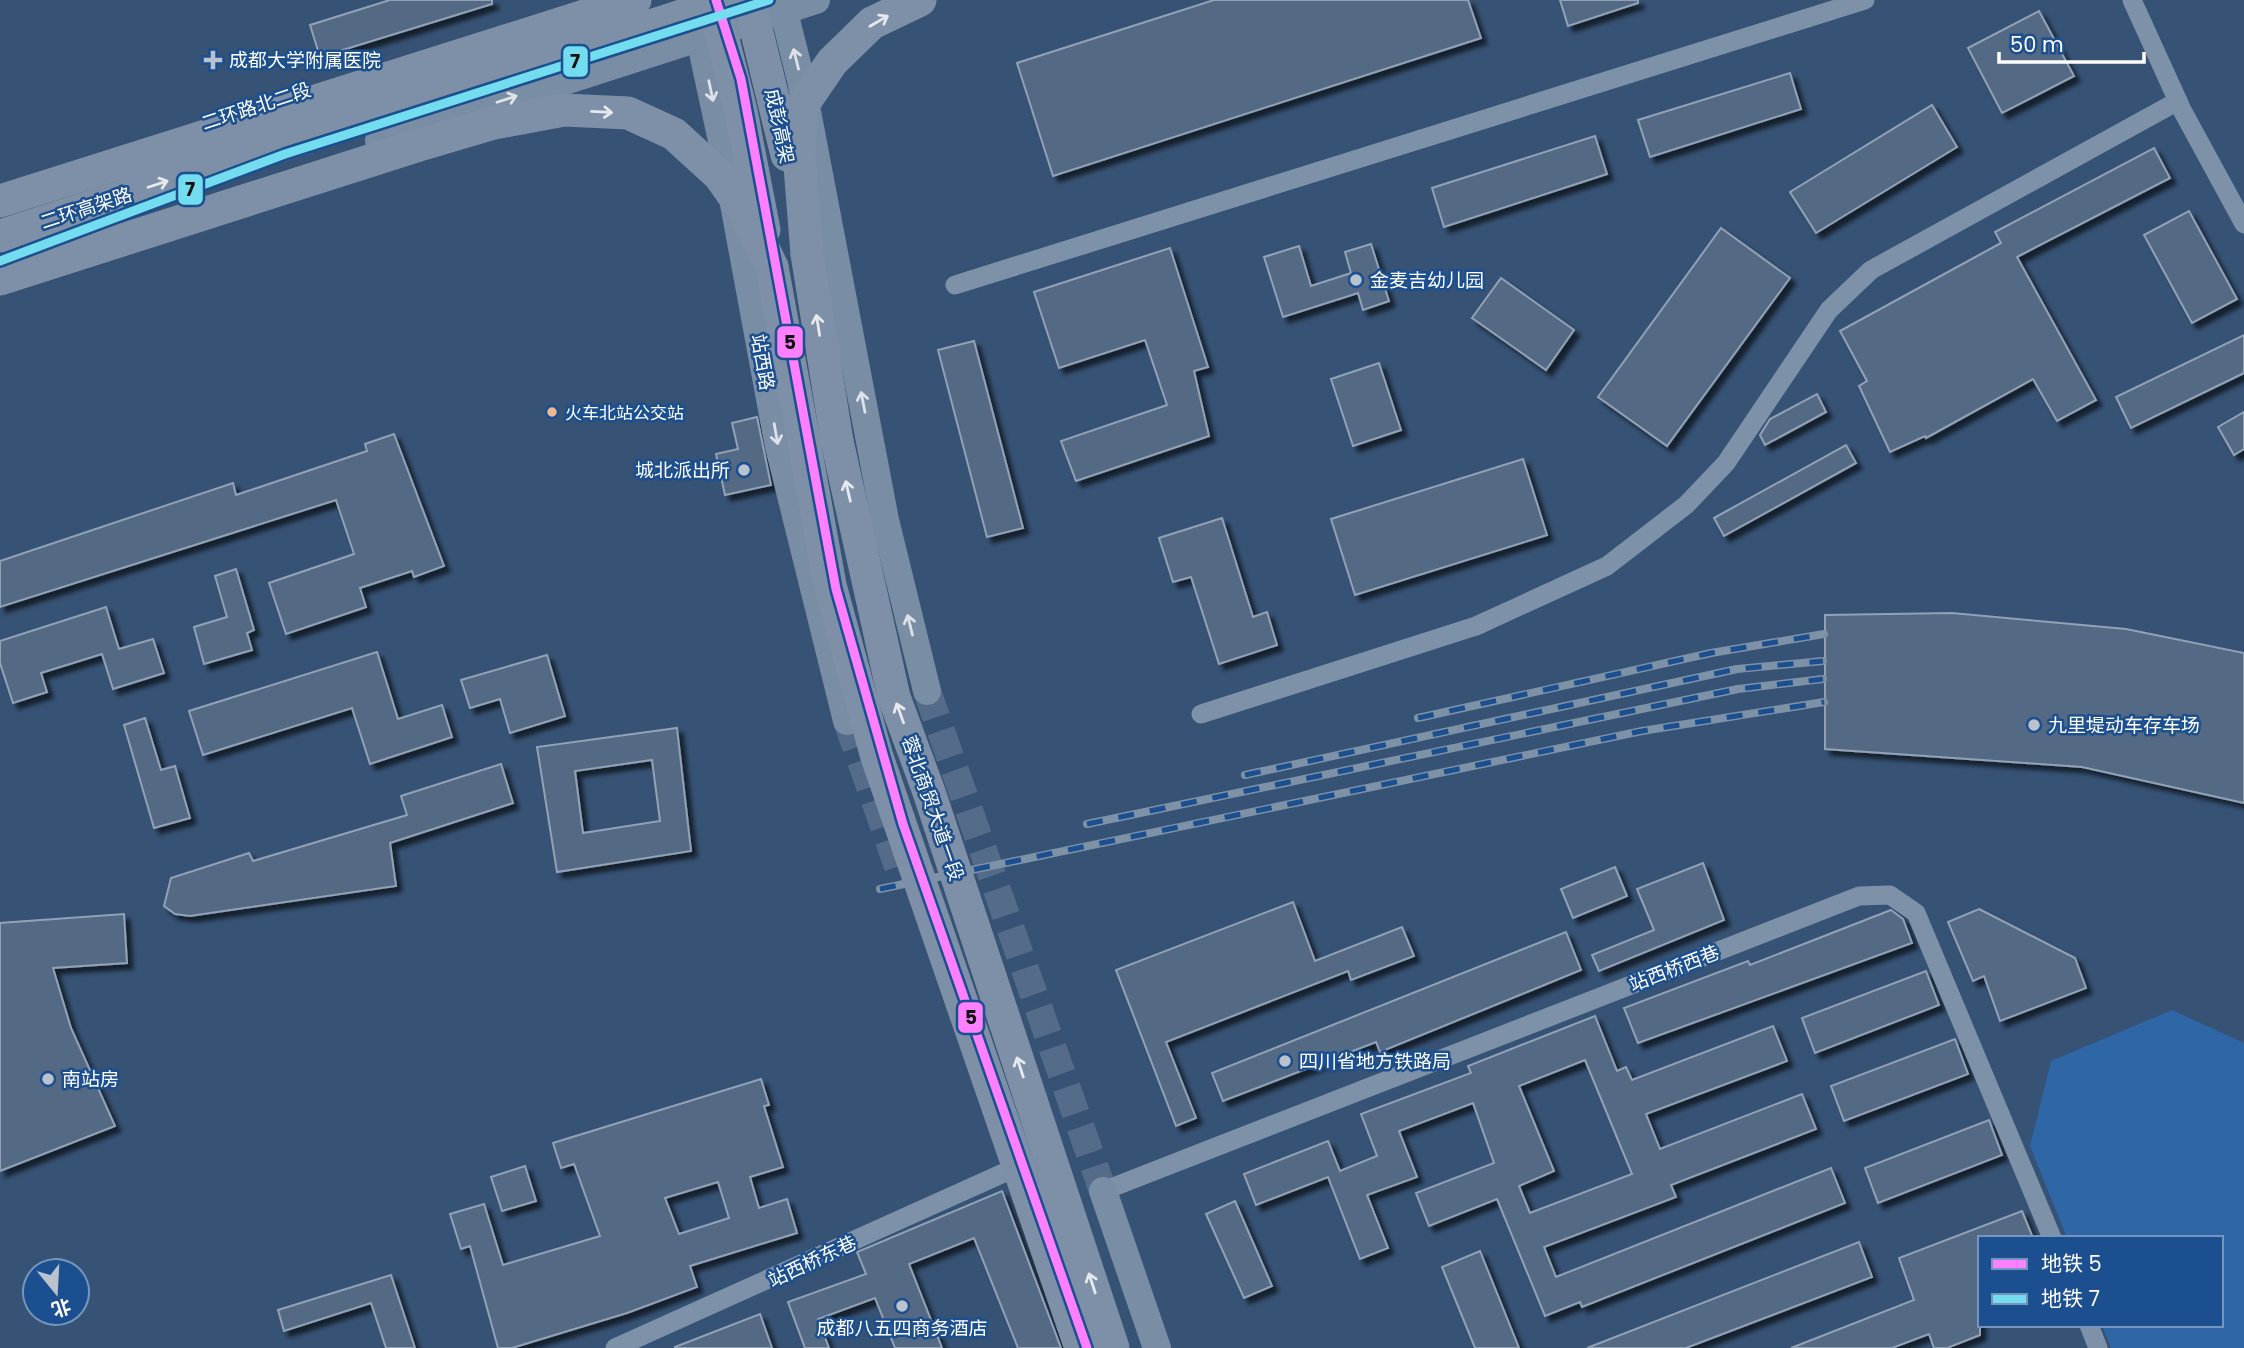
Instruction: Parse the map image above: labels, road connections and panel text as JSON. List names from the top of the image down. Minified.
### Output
{"streets":{"highway":["成彭高架","二环高架路","蓉北商贸大道一段"],"main road":["二环路北二段","站西路"],"street":["站西桥西巷","站西桥东巷"]},"crossings":[["成彭高架","蓉北商贸大道一段"]],"places":{"health":["成都大学附属医院"],"other":["金麦吉幼儿园","火车北站公交站","城北派出所","九里堤动车存车场","四川省地方铁路局","南站房","成都八五四商务酒店"]},"lines":["metro line 5","metro line 7"],"legend":["地铁 5","地铁 7"],"scale_bar":"50 m","north":"bottom"}
